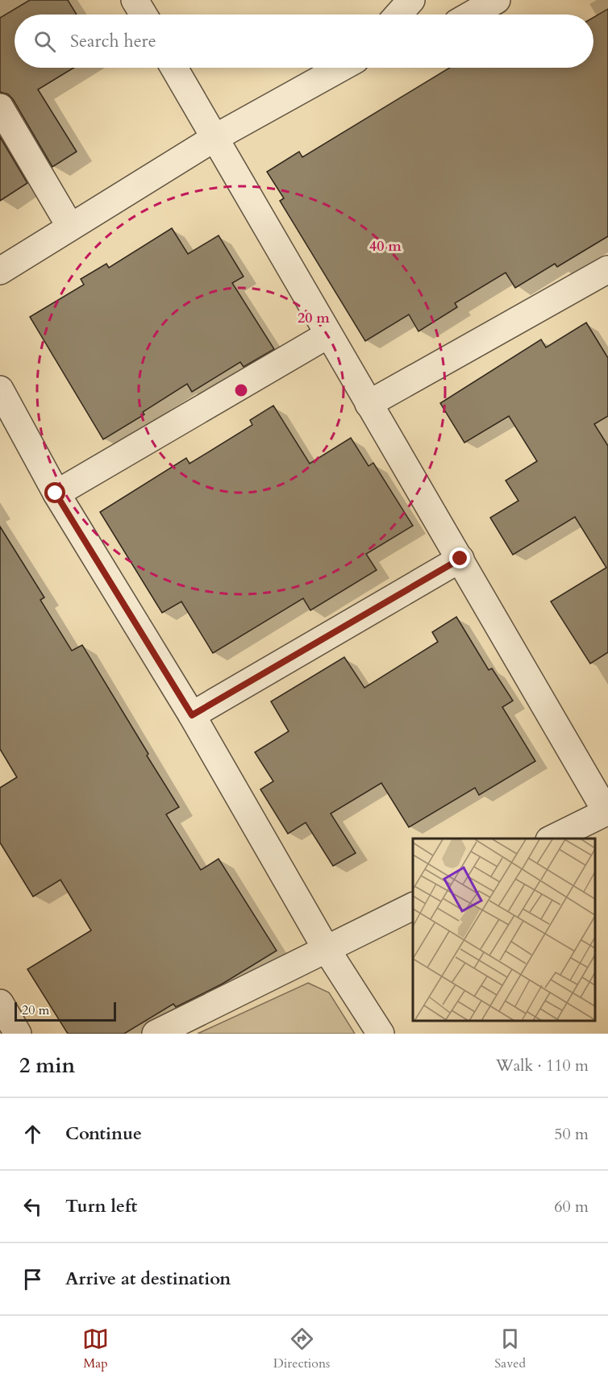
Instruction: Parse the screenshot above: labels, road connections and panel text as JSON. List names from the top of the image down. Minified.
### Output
{"scale_bar":"20 m","page":{"search":"Search here","scale":"20 m","heading":["2 min","Walk · 110 m"],"list":[["Continue","50 m"],["Turn left","60 m"],"Arrive at destination"],"nav":["Map","Directions","Saved"]},"rings":["40 m","20 m"]}
